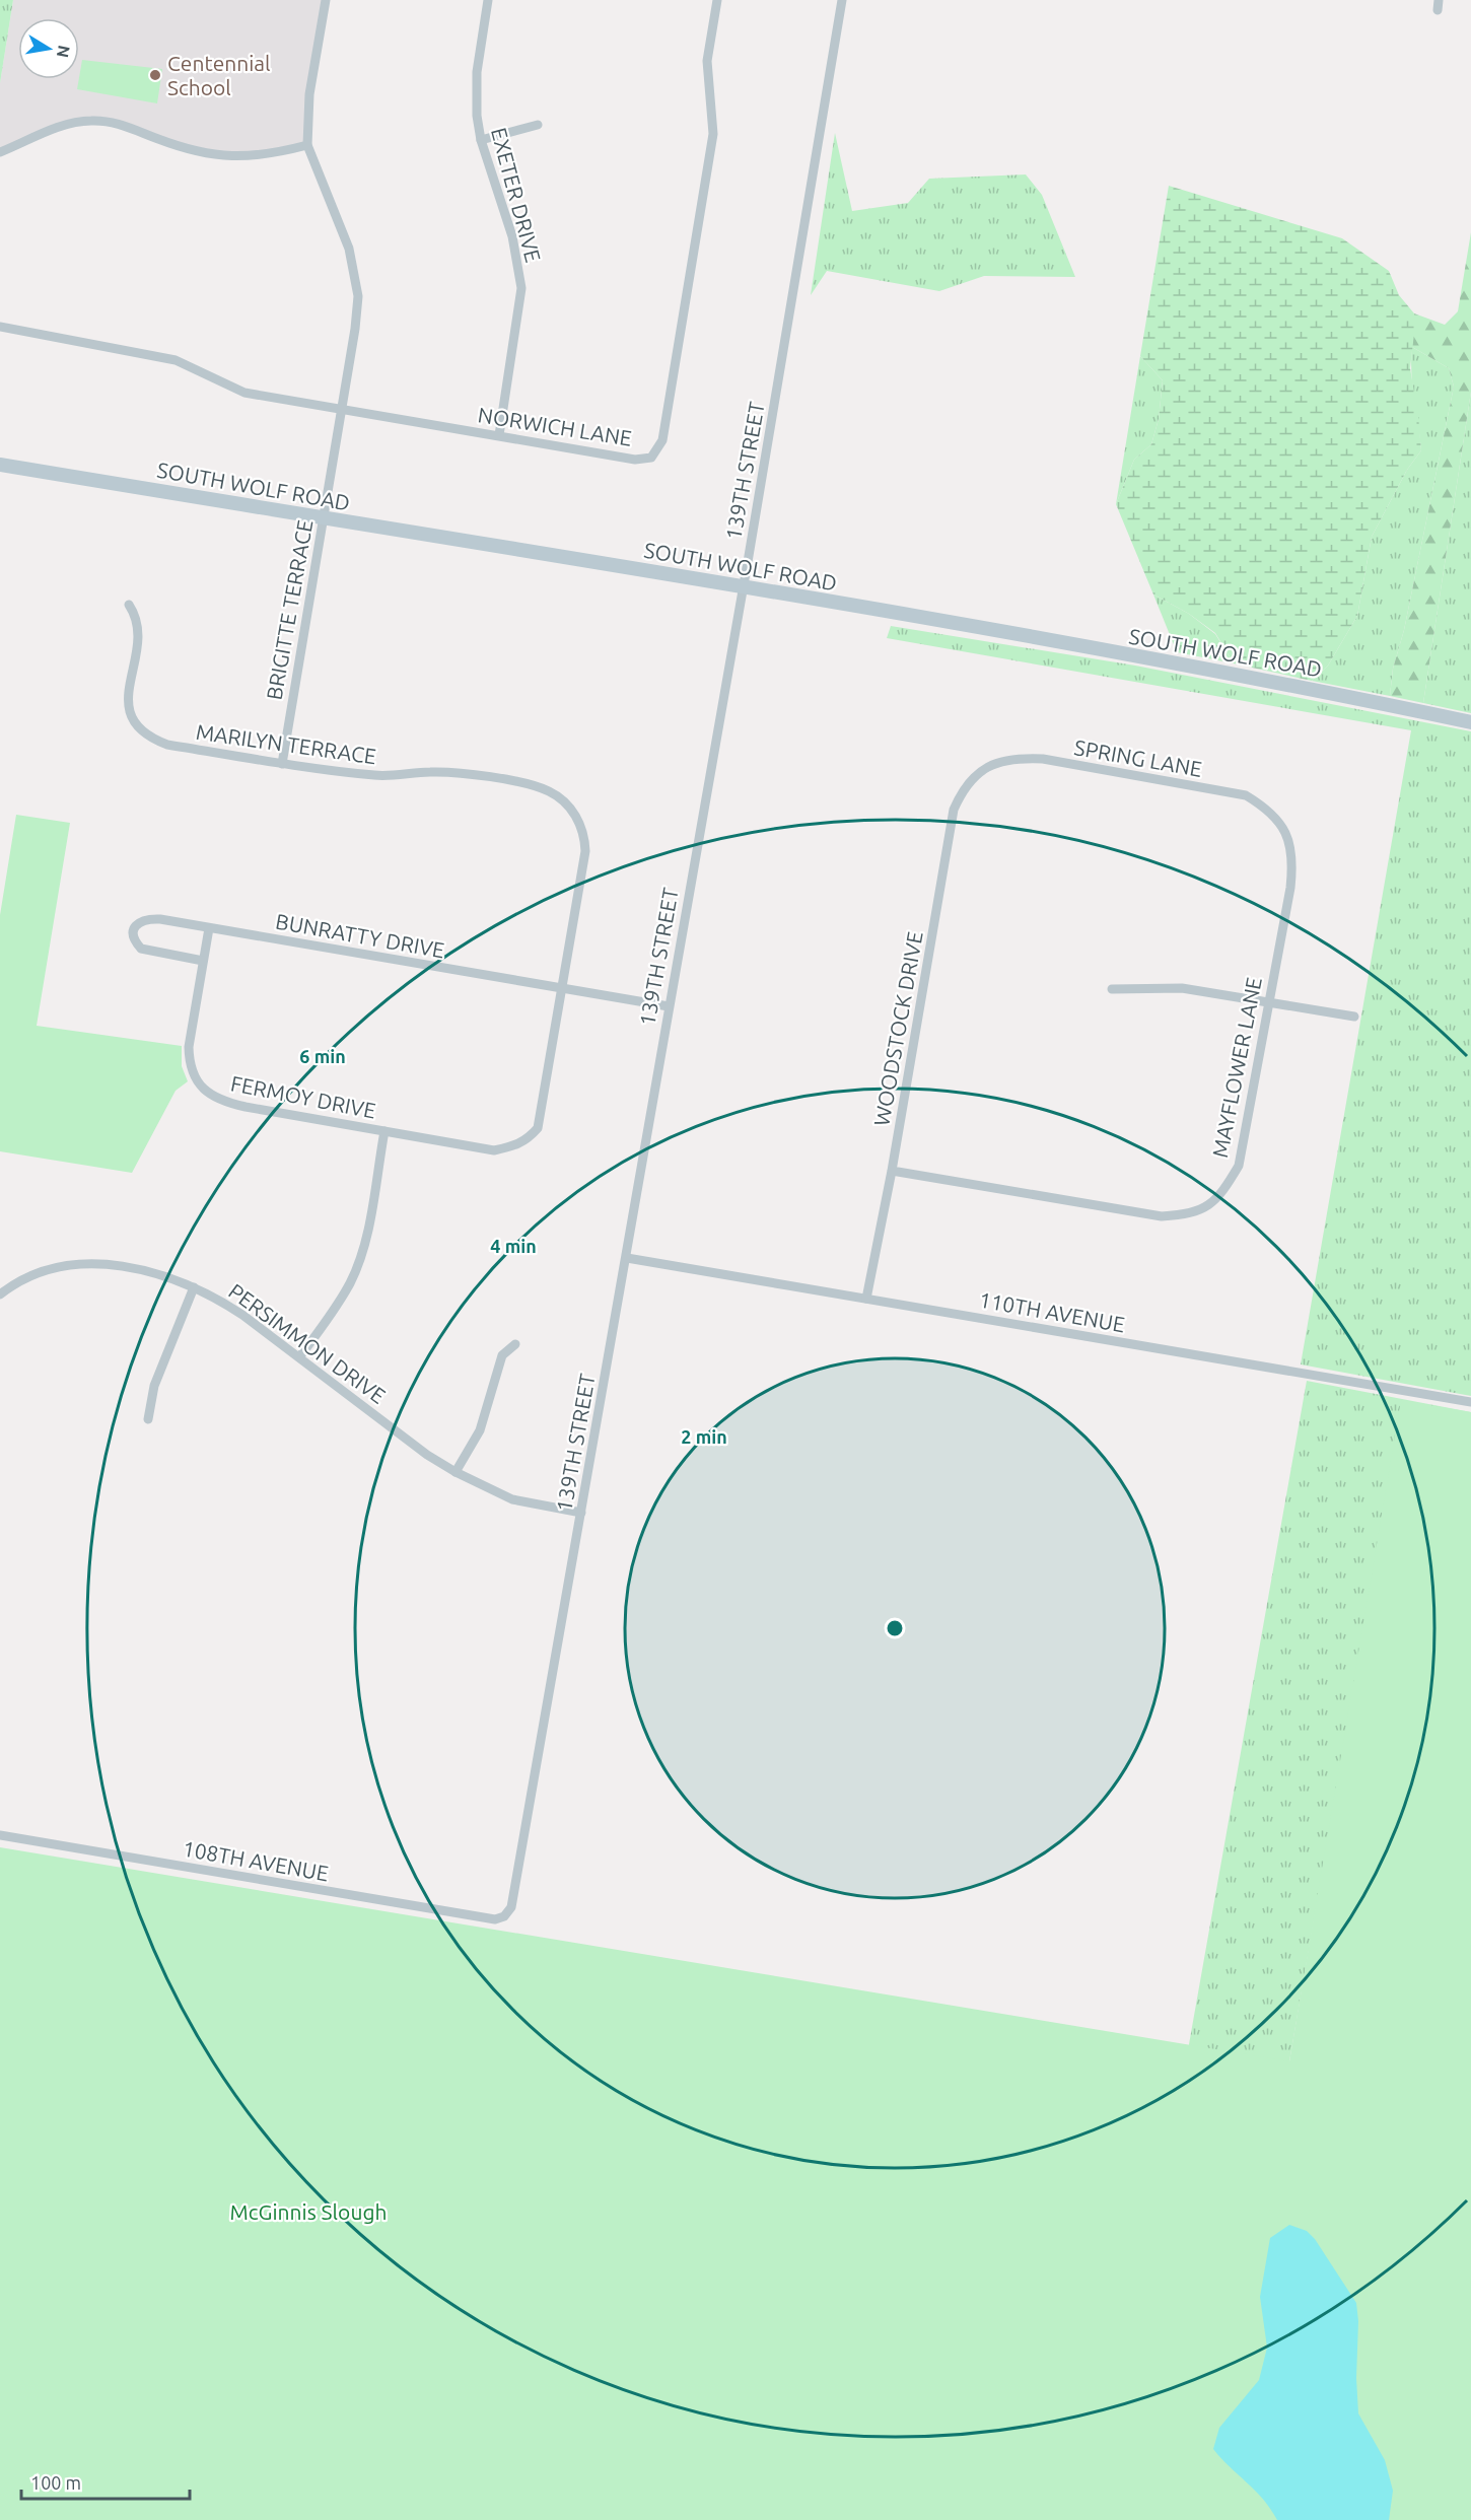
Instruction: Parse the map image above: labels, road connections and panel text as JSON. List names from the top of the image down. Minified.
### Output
{"streets":{"main road":["SOUTH WOLF ROAD"],"street":["EXETER DRIVE","NORWICH LANE","139TH STREET","BRIGITTE TERRACE","MARILYN TERRACE","SPRING LANE","BUNRATTY DRIVE","WOODSTOCK DRIVE","MAYFLOWER LANE","FERMOY DRIVE","110TH AVENUE","PERSIMMON DRIVE","108TH AVENUE"]},"crossings":[["EXETER DRIVE","NORWICH LANE"],["NORWICH LANE","BRIGITTE TERRACE"],["139TH STREET","SOUTH WOLF ROAD"],["139TH STREET","BUNRATTY DRIVE"],["139TH STREET","110TH AVENUE"],["139TH STREET","PERSIMMON DRIVE"],["139TH STREET","108TH AVENUE"],["SOUTH WOLF ROAD","BRIGITTE TERRACE"],["BRIGITTE TERRACE","MARILYN TERRACE"],["MARILYN TERRACE","BUNRATTY DRIVE"],["MARILYN TERRACE","FERMOY DRIVE"],["SPRING LANE","WOODSTOCK DRIVE"],["SPRING LANE","MAYFLOWER LANE"],["BUNRATTY DRIVE","FERMOY DRIVE"],["WOODSTOCK DRIVE","MAYFLOWER LANE"],["WOODSTOCK DRIVE","110TH AVENUE"]],"parks":["McGinnis Slough"],"places":["Centennial School"],"scale_bar":"100 m","north":"right","rings":["6 min","4 min","2 min"]}
